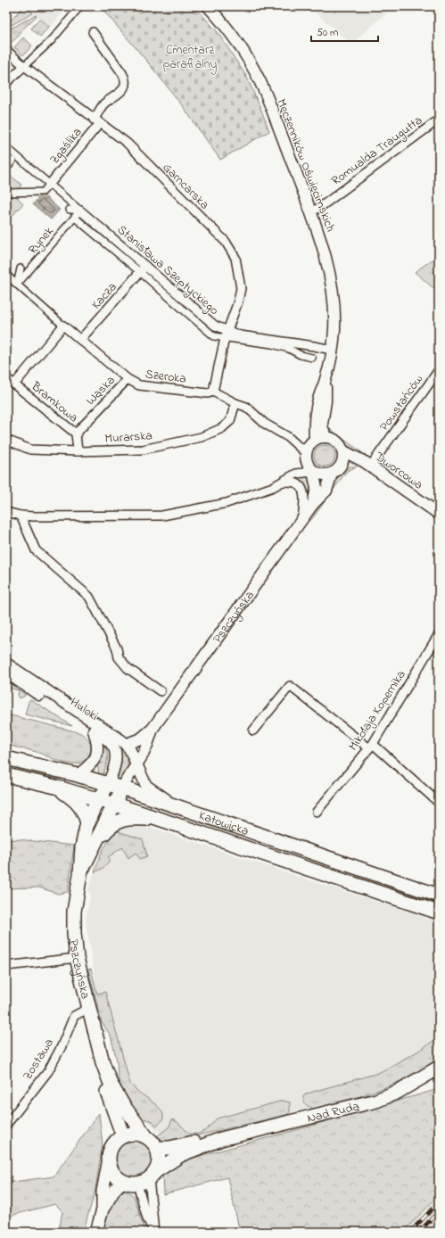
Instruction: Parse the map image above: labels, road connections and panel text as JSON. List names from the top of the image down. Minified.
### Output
{"streets":{"main road":["Pszczyńska","Katowicka","Nad Rudą"],"street":["Zgaślika","Romualda Traugutta","Męczenników Oświęcimskich","Garncarska","Rynek","Stanisława Szeptyckiego","Kacza","Szeroka","Wąska","Bramkowa","Powstańców","Murarska","Dworcowa","Huloki","Mikołaja Kopernika","Zostawa"]},"crossings":[["Zgaślika","Garncarska"],["Romualda Traugutta","Męczenników Oświęcimskich"],["Męczenników Oświęcimskich","Stanisława Szeptyckiego"],["Garncarska","Stanisława Szeptyckiego"],["Garncarska","Szeroka"],["Rynek","Stanisława Szeptyckiego"],["Rynek","Szeroka"],["Stanisława Szeptyckiego","Kacza"],["Kacza","Szeroka"],["Szeroka","Wąska"],["Szeroka","Murarska"],["Szeroka","Dworcowa"],["Szeroka","Pszczyńska"],["Wąska","Bramkowa"],["Bramkowa","Murarska"],["Powstańców","Dworcowa"],["Dworcowa","Pszczyńska"],["Pszczyńska","Huloki"],["Pszczyńska","Katowicka"],["Pszczyńska","Zostawa"],["Pszczyńska","Nad Rudą"],["Huloki","Katowicka"]],"parks":["Cmentarz parafialny"],"scale_bar":"50 m"}
